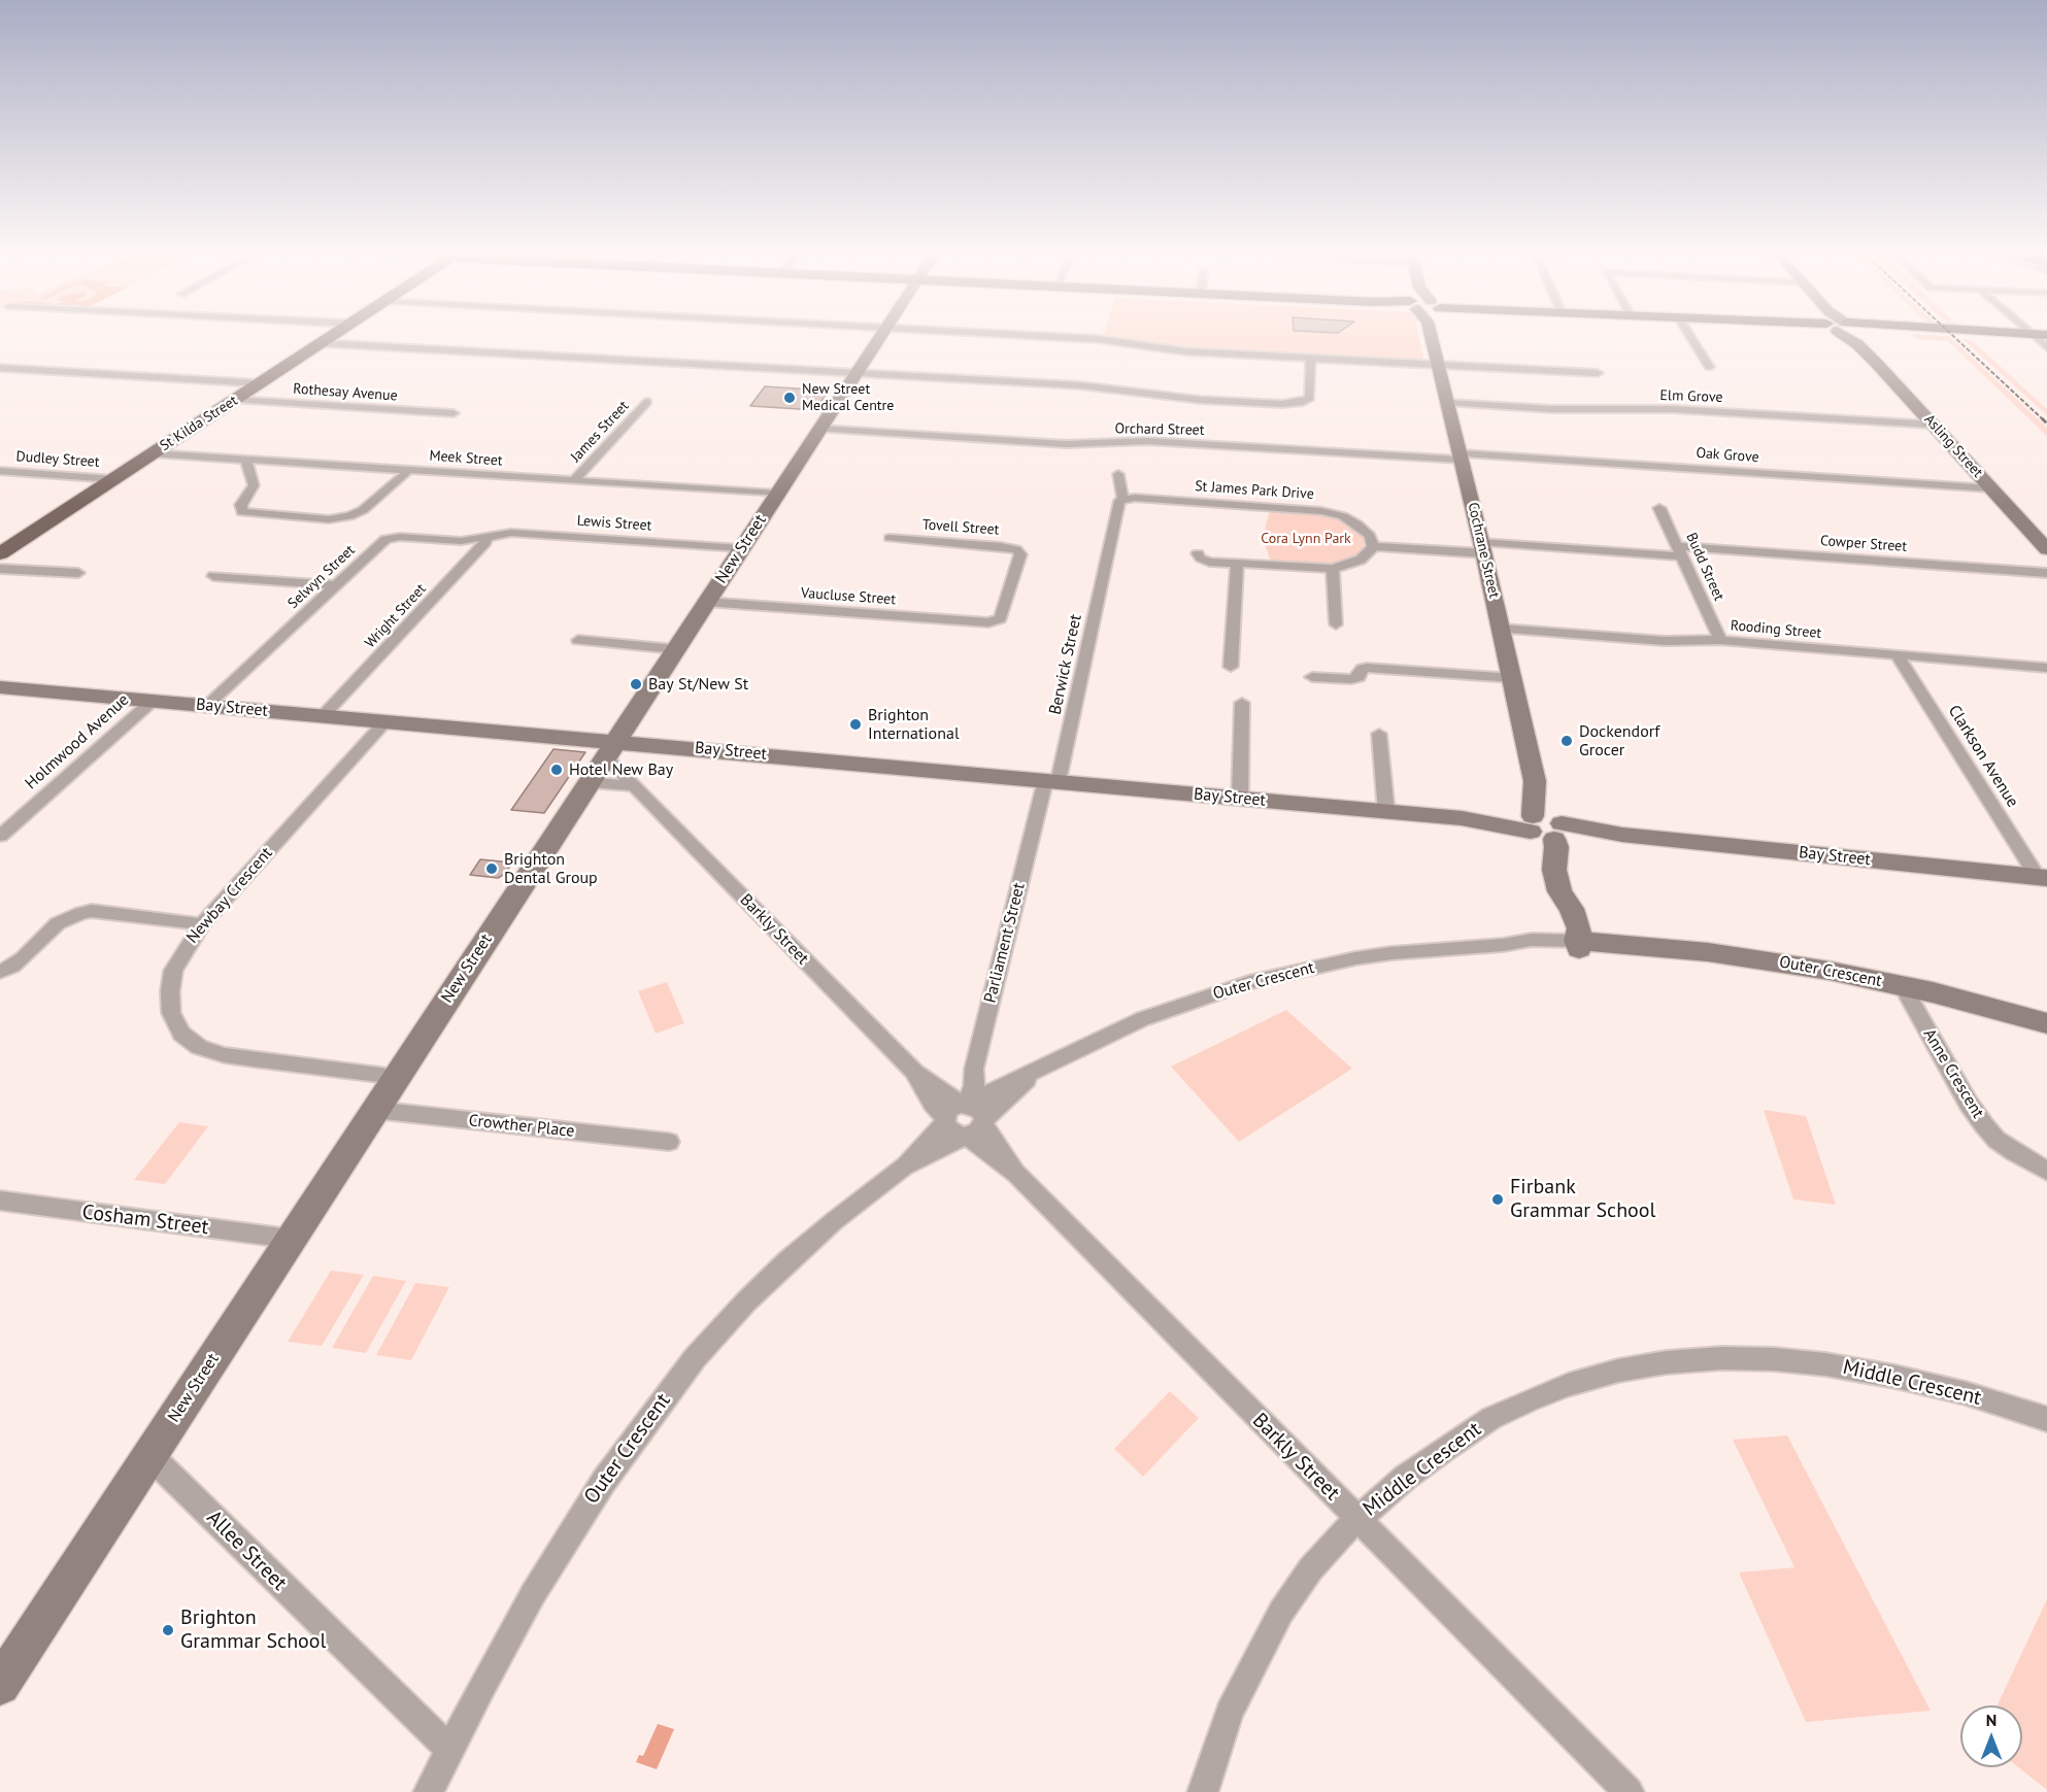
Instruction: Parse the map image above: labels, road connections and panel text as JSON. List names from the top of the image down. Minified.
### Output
{"streets":{"main road":["St Kilda Street"],"street":["Rothesay Avenue","Elm Grove","Orchard Street","James Street","Asling Street","Oak Grove","Meek Street","Dudley Street","St James Park Drive","Lewis Street","Tovell Street","Cowper Street","New Street","Cochrane Street","Budd Street","Selwyn Street","Vaucluse Street","Wright Street","Rooding Street","Berwick Street","Bay Street","Holmwood Avenue","Clarkson Avenue","Newbay Crescent","Barkly Street","Parliament Street","Outer Crescent","Anne Crescent","Crowther Place","Cosham Street","Middle Crescent","Allee Street"]},"crossings":[["Rothesay Avenue","St Kilda Street"],["Elm Grove","Asling Street"],["Elm Grove","Cochrane Street"],["St Kilda Street","Meek Street"],["St Kilda Street","Dudley Street"],["Orchard Street","Oak Grove"],["Orchard Street","New Street"],["Orchard Street","Cochrane Street"],["James Street","Meek Street"],["Asling Street","Oak Grove"],["Oak Grove","Cochrane Street"],["Meek Street","New Street"],["St James Park Drive","Berwick Street"],["Lewis Street","New Street"],["Lewis Street","Selwyn Street"],["Lewis Street","Wright Street"],["Tovell Street","Vaucluse Street"],["Cowper Street","Cochrane Street"],["Cowper Street","Budd Street"],["New Street","Vaucluse Street"],["New Street","Bay Street"],["New Street","Newbay Crescent"],["New Street","Barkly Street"],["New Street","Crowther Place"],["New Street","Cosham Street"],["New Street","Allee Street"],["Cochrane Street","Rooding Street"],["Cochrane Street","Bay Street"],["Budd Street","Rooding Street"],["Selwyn Street","Wright Street"],["Selwyn Street","Bay Street"],["Wright Street","Bay Street"],["Rooding Street","Clarkson Avenue"],["Berwick Street","Bay Street"],["Berwick Street","Parliament Street"],["Bay Street","Holmwood Avenue"],["Bay Street","Clarkson Avenue"],["Bay Street","Newbay Crescent"],["Bay Street","Barkly Street"],["Bay Street","Parliament Street"],["Barkly Street","Parliament Street"],["Barkly Street","Outer Crescent"],["Barkly Street","Middle Crescent"],["Parliament Street","Outer Crescent"],["Outer Crescent","Anne Crescent"],["Outer Crescent","Allee Street"]],"parks":["Cora Lynn Park"],"places":["New Street Medical Centre","Bay St/New St","Brighton International","Dockendorf Grocer","Hotel New Bay","Brighton Dental Group","Firbank Grammar School","Brighton Grammar School"],"north":"top"}
